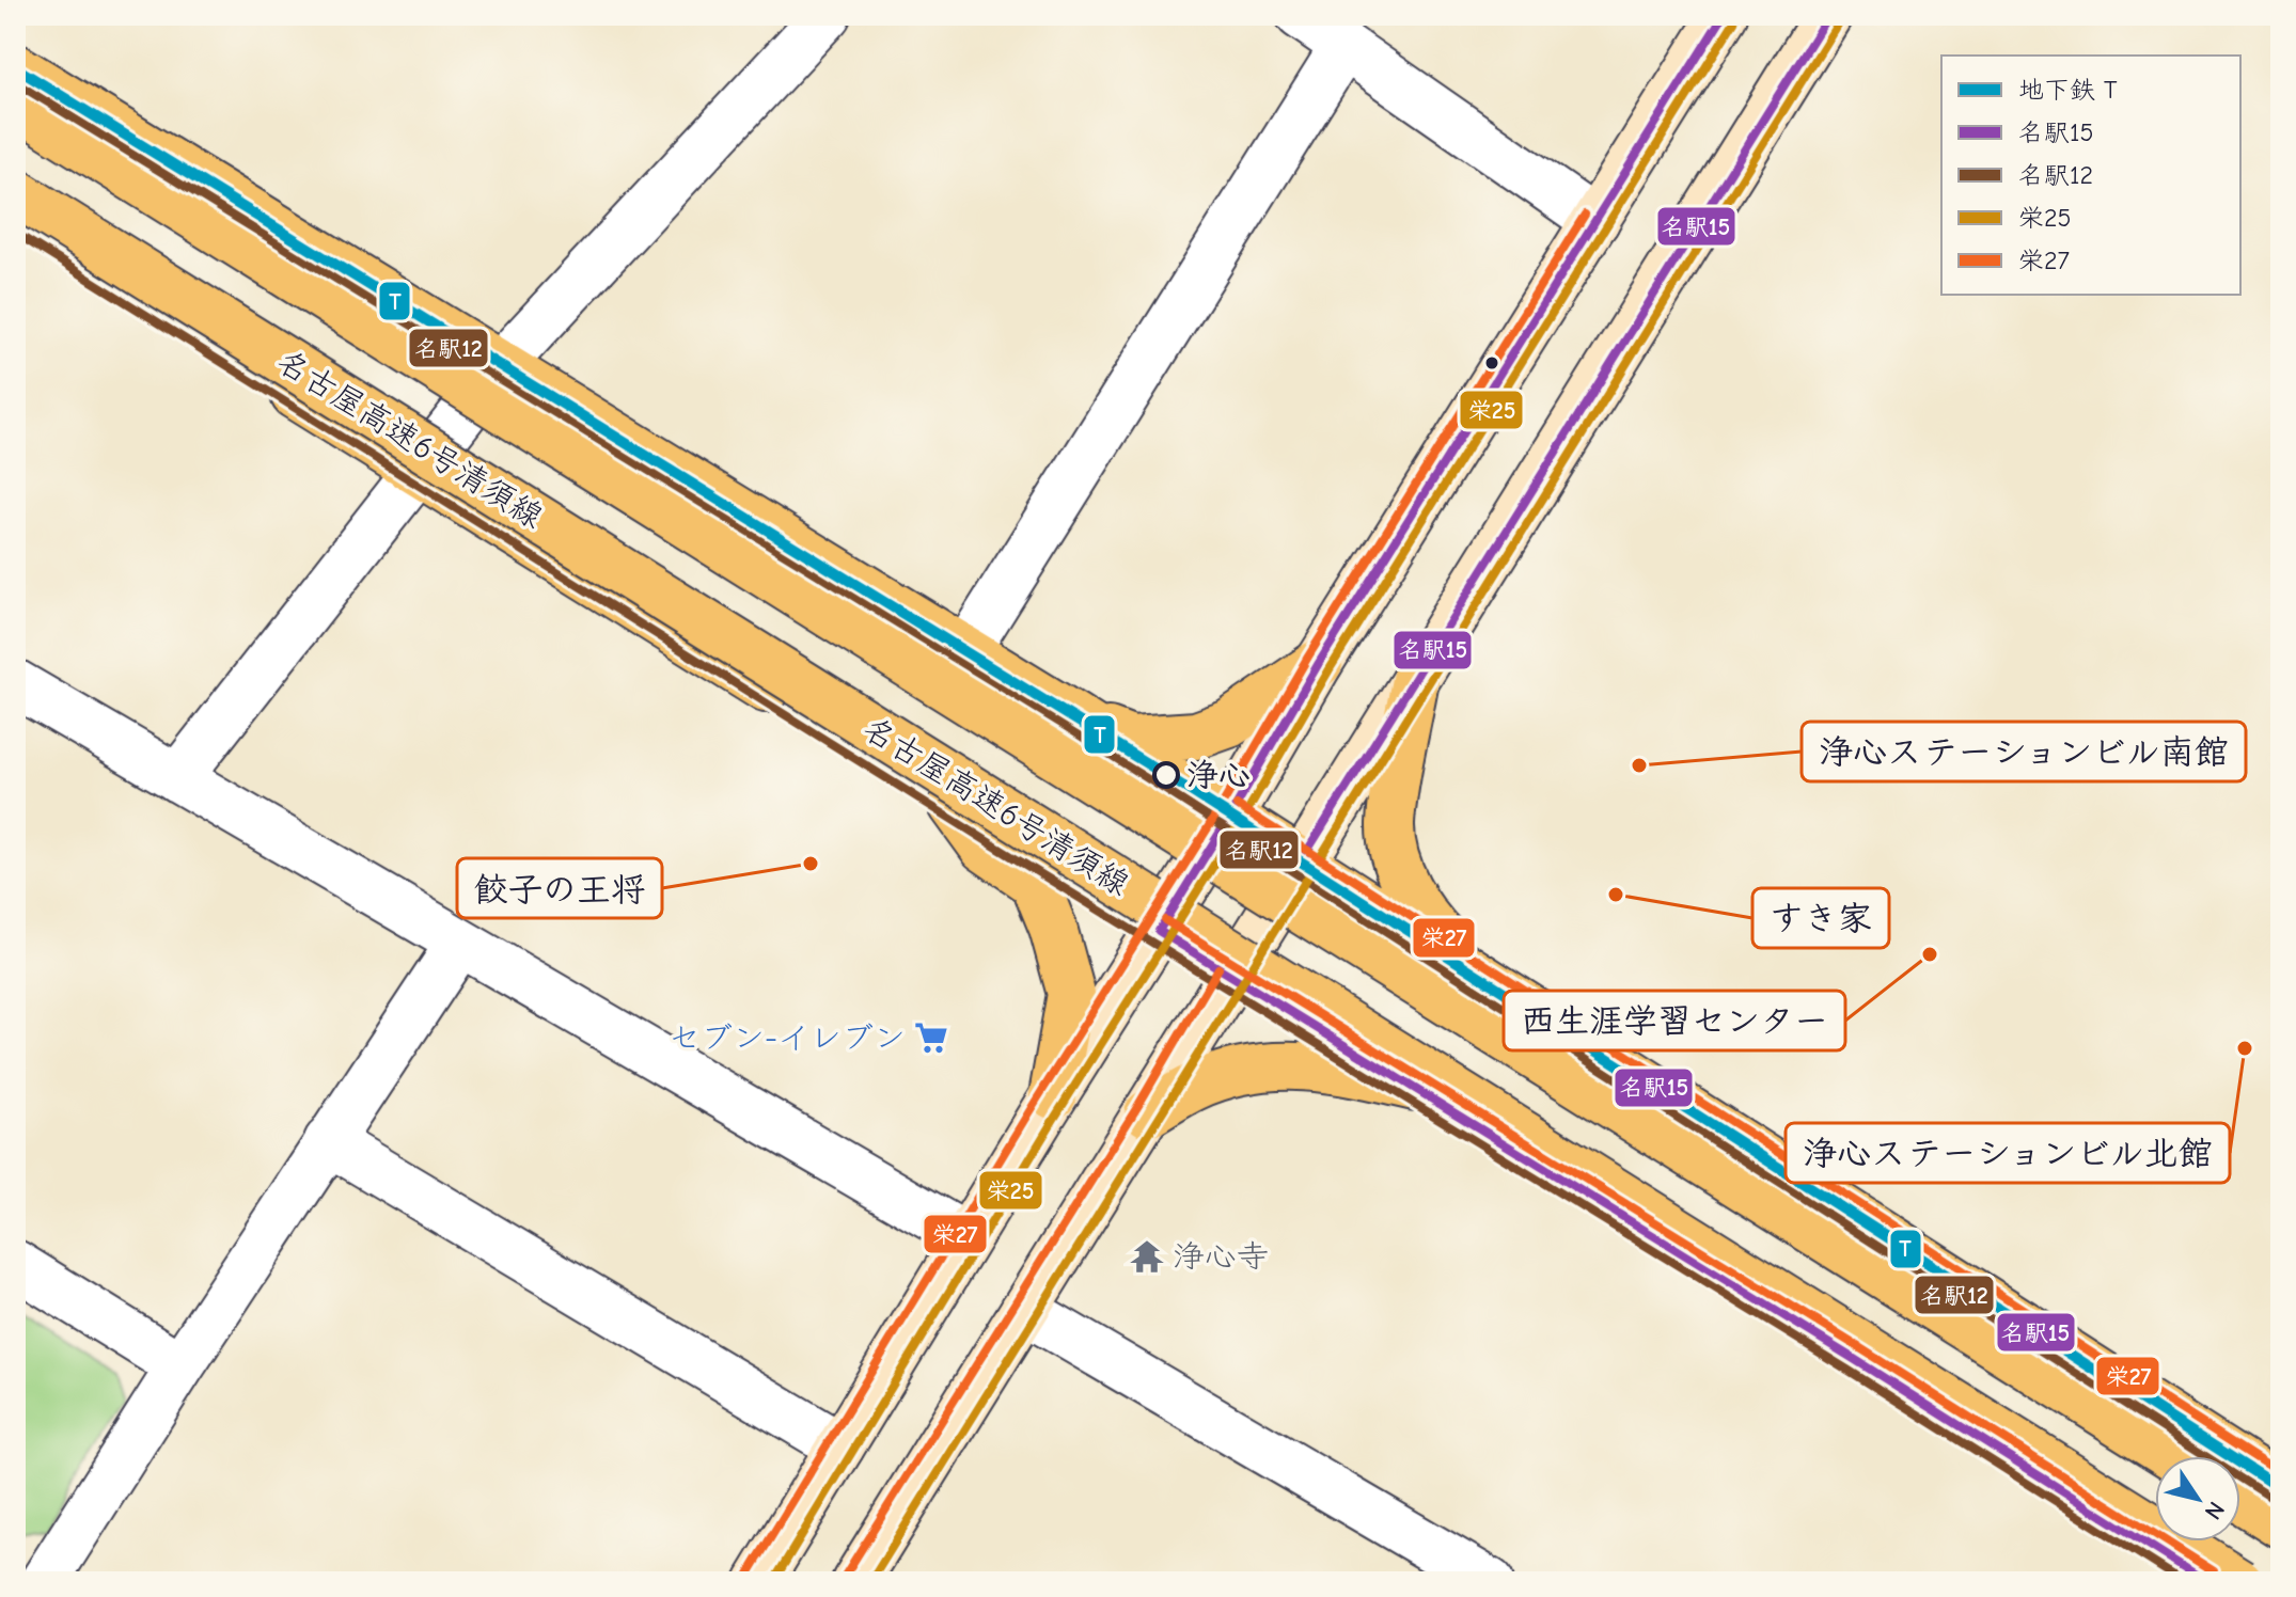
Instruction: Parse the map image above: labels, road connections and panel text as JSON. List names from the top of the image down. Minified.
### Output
{"streets":{"main road":["名古屋高速6号清須線"]},"places":{"other":["浄心ステーションビル南館","浄心","餃子の王将","すき家","西生涯学習センター","浄心ステーションビル北館"],"supermarket":["セブン-イレブン"],"temple":["浄心寺"]},"lines":["transit line 名駅15","transit line 栄25","metro line T","transit line 名駅12","transit line 栄27"],"legend":["地下鉄 T","名駅15","名駅12","栄25","栄27"],"north":"bottom right"}
